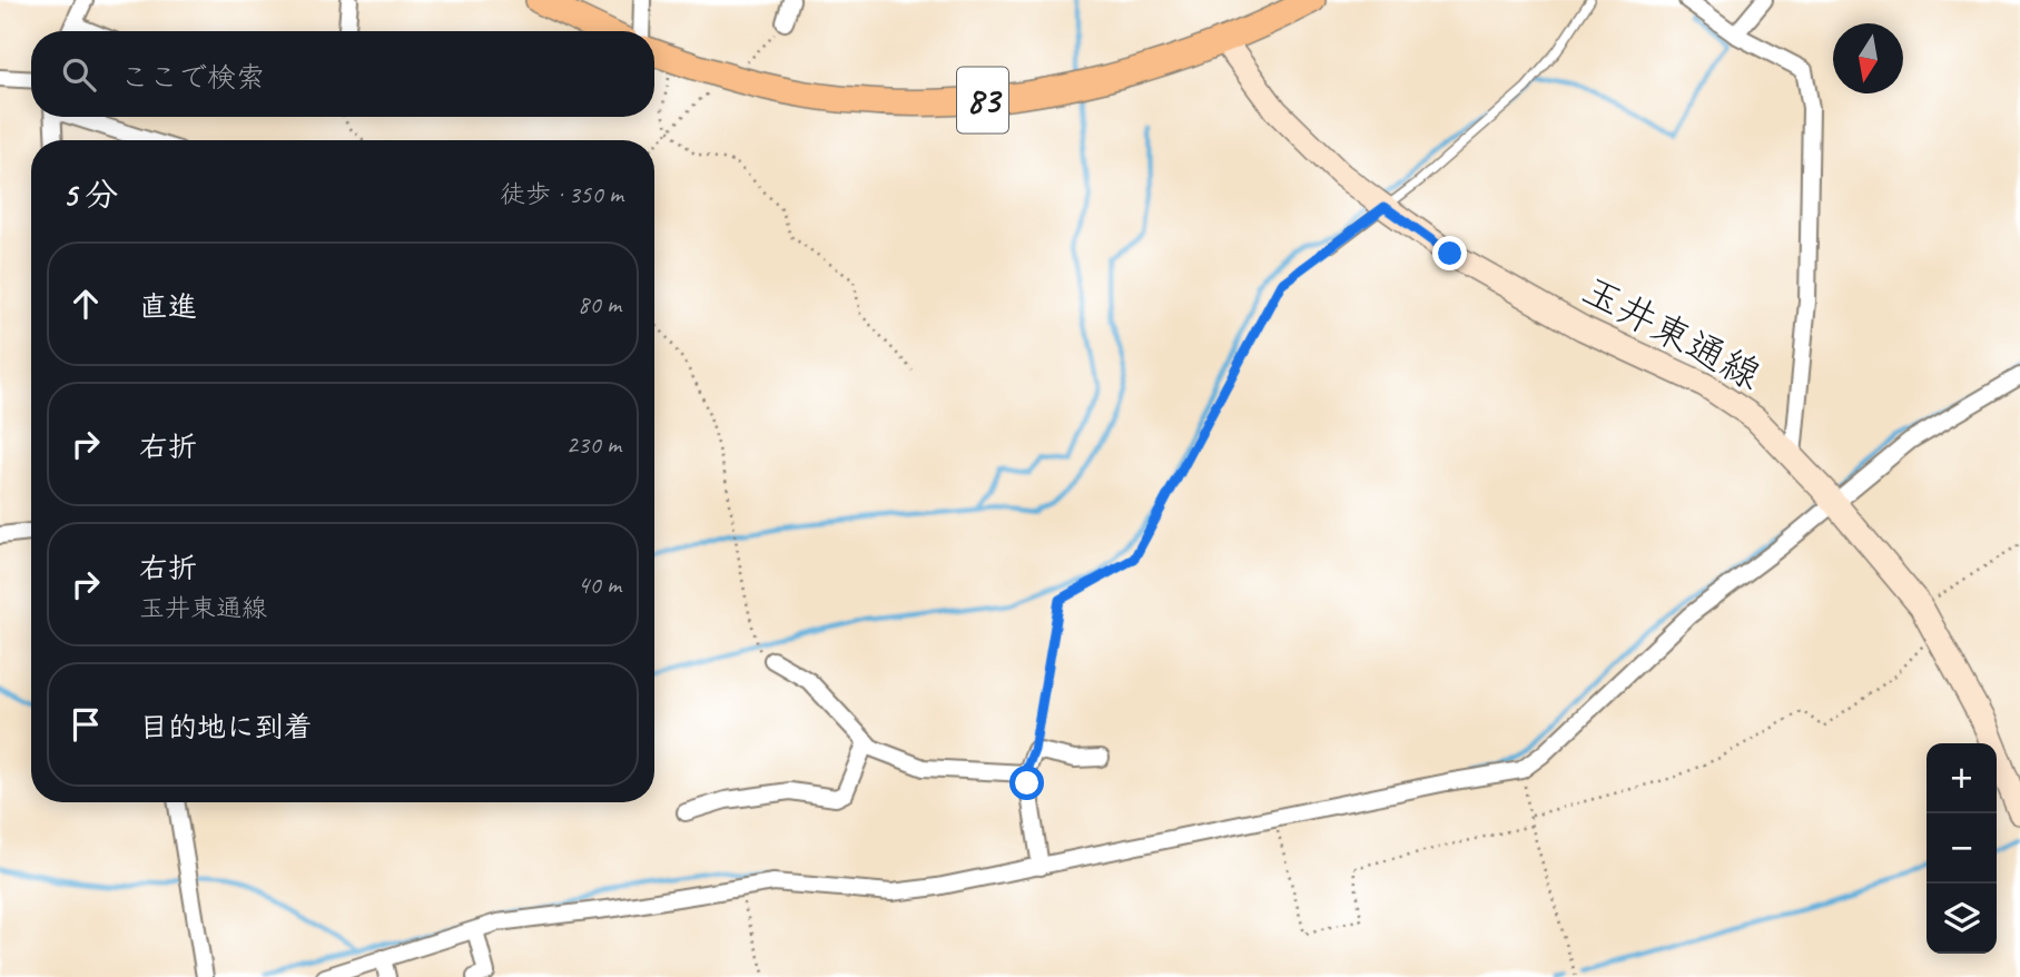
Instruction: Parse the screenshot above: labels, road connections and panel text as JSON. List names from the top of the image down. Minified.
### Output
{"streets":{"main road":["83"],"street":["玉井東通線"]},"crossings":[["83","玉井東通線"]],"north":"bottom","page":{"search":"ここで検索","heading":["5 分","徒歩 · 350 m"],"list":[["直進","80 m"],["右折","230 m"],["右折","玉井東通線","40 m"],"目的地に到着"],"map_buttons":["+","−"]}}
